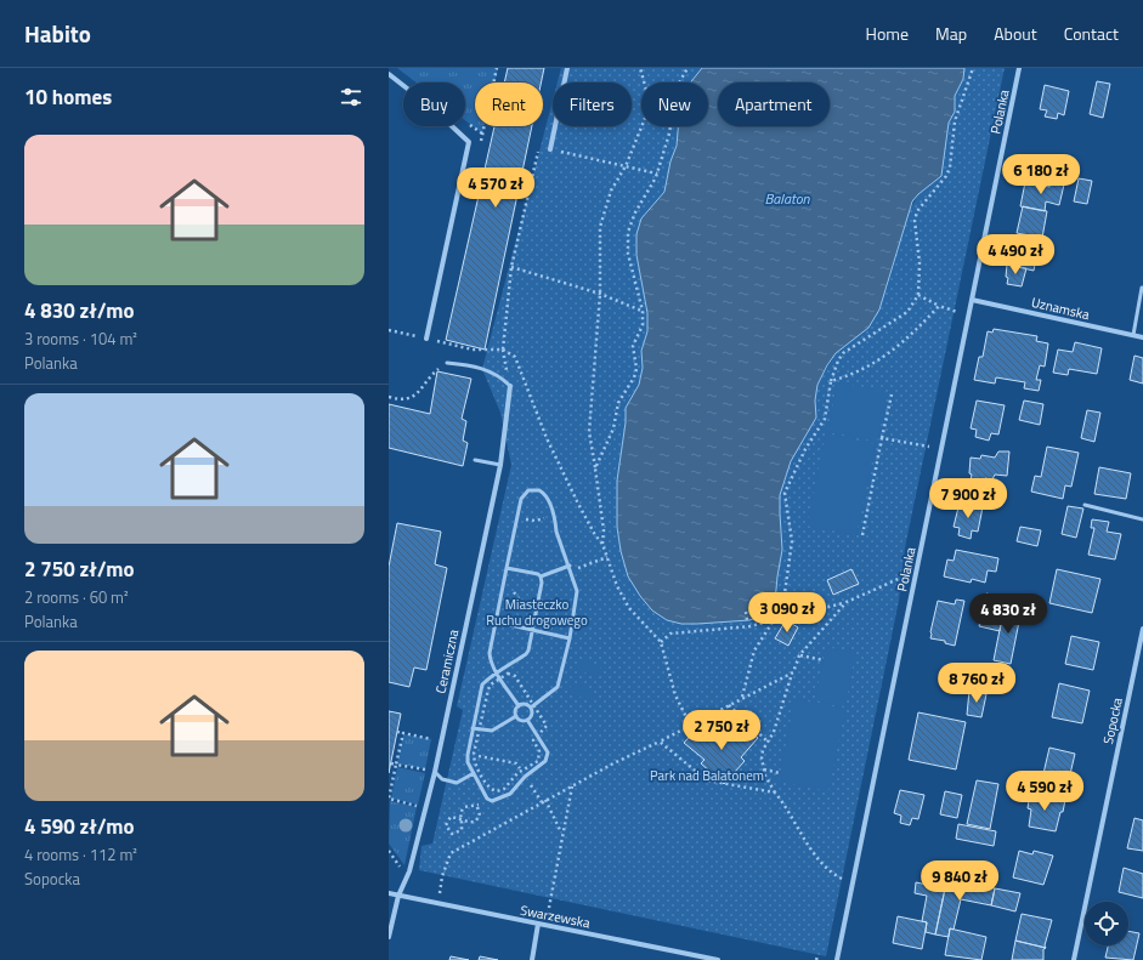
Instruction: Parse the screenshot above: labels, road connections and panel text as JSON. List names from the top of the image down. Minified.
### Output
{"streets":{"street":["Polanka","Uznamska","Ceramiczna","Sopocka","Swarzewska"]},"crossings":[["Polanka","Uznamska"],["Ceramiczna","Swarzewska"]],"water":["Balaton"],"parks":["Miasteczko Ruchu drogowego","Park nad Balatonem"],"page":{"header":"Habito","nav":["Home","Map","About","Contact"],"heading":"10 homes","chip":["Buy","Rent","Filters","New","Apartment"],"list":[{"name":"4 830 zł/mo","note":"3 rooms · 104 m² · Polanka"},{"name":"2 750 zł/mo","note":"2 rooms · 60 m² · Polanka"},{"name":"4 590 zł/mo","note":"4 rooms · 112 m² · Sopocka"}],"price":["6 180 zł","4 570 zł","4 490 zł","7 900 zł","3 090 zł","4 830 zł","8 760 zł","2 750 zł","4 590 zł","9 840 zł"]}}
